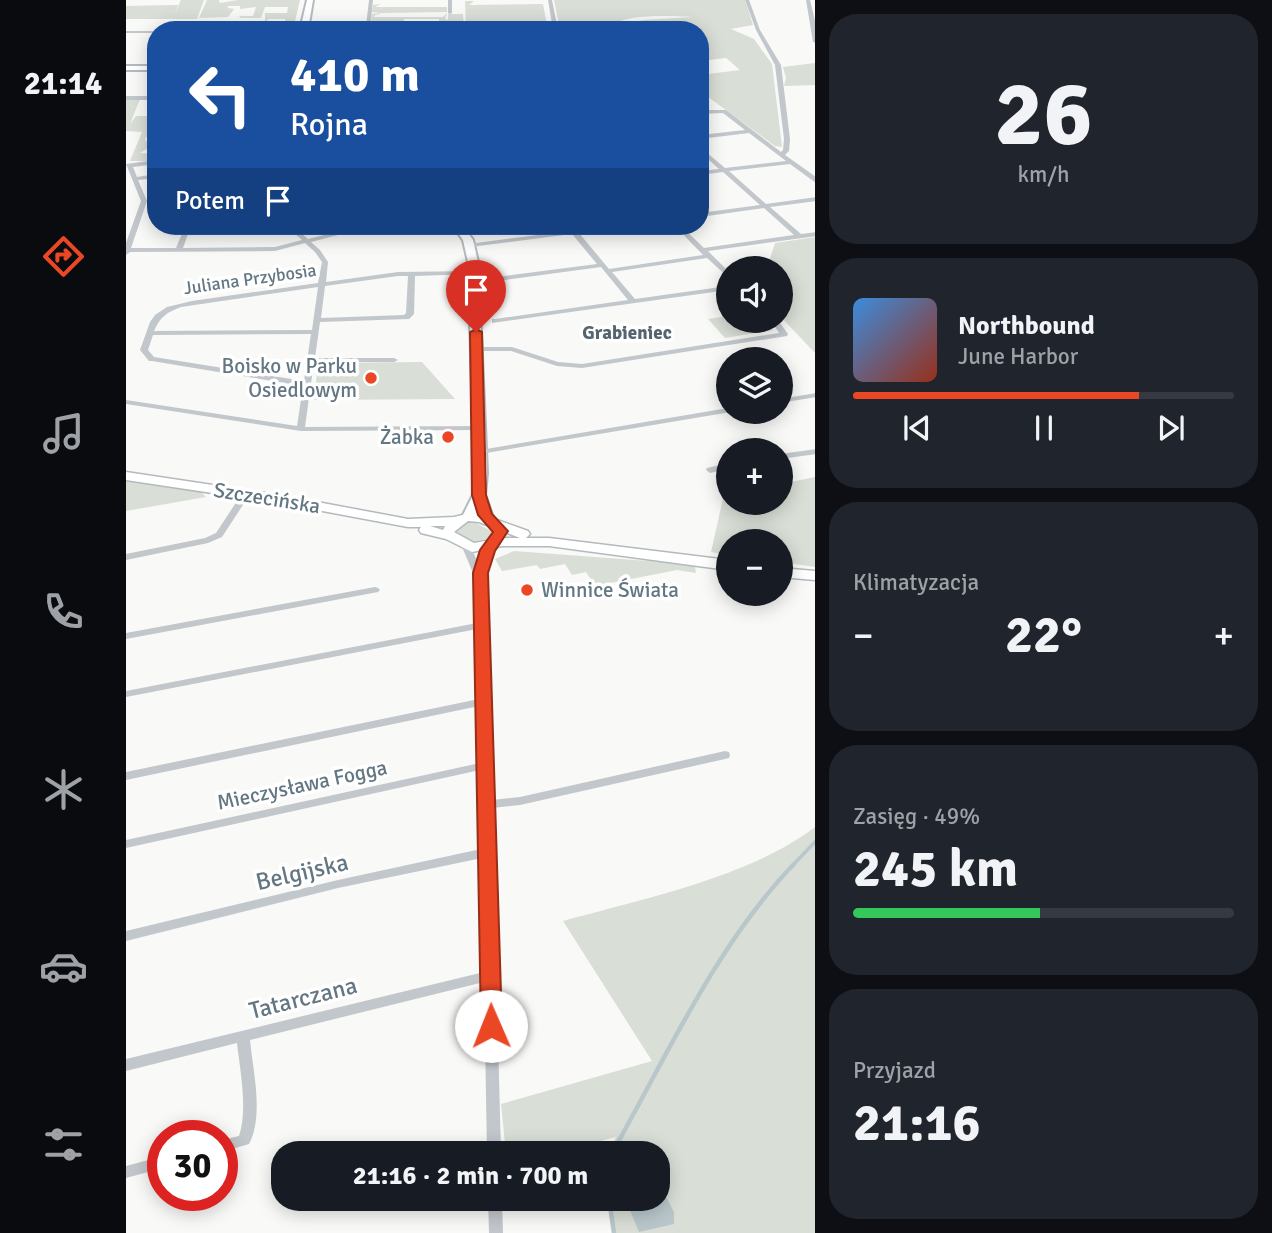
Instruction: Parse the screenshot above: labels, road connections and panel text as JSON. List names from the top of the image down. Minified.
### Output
{"streets":{"main road":["Szczecińska"],"street":["Juliana Przybosia","Mieczysława Fogga","Belgijska","Tatarczana"]},"districts":["Grabieniec"],"places":["Boisko w Parku Osiedlowym","Żabka","Winnice Świata"],"page":{"tabs":"21:14","tile":[["26","km/h"],"Klimatyzacja",["Zasięg · 49%","245 km"],["Przyjazd","21:16"]],"turn":["410 m","Rojna"],"then":"Potem","map_buttons":["+","−"],"song":["Northbound","June Harbor"],"heat":["−","22°","+"],"limit":"30","trip":"21:16 · 2 min · 700 m"}}
